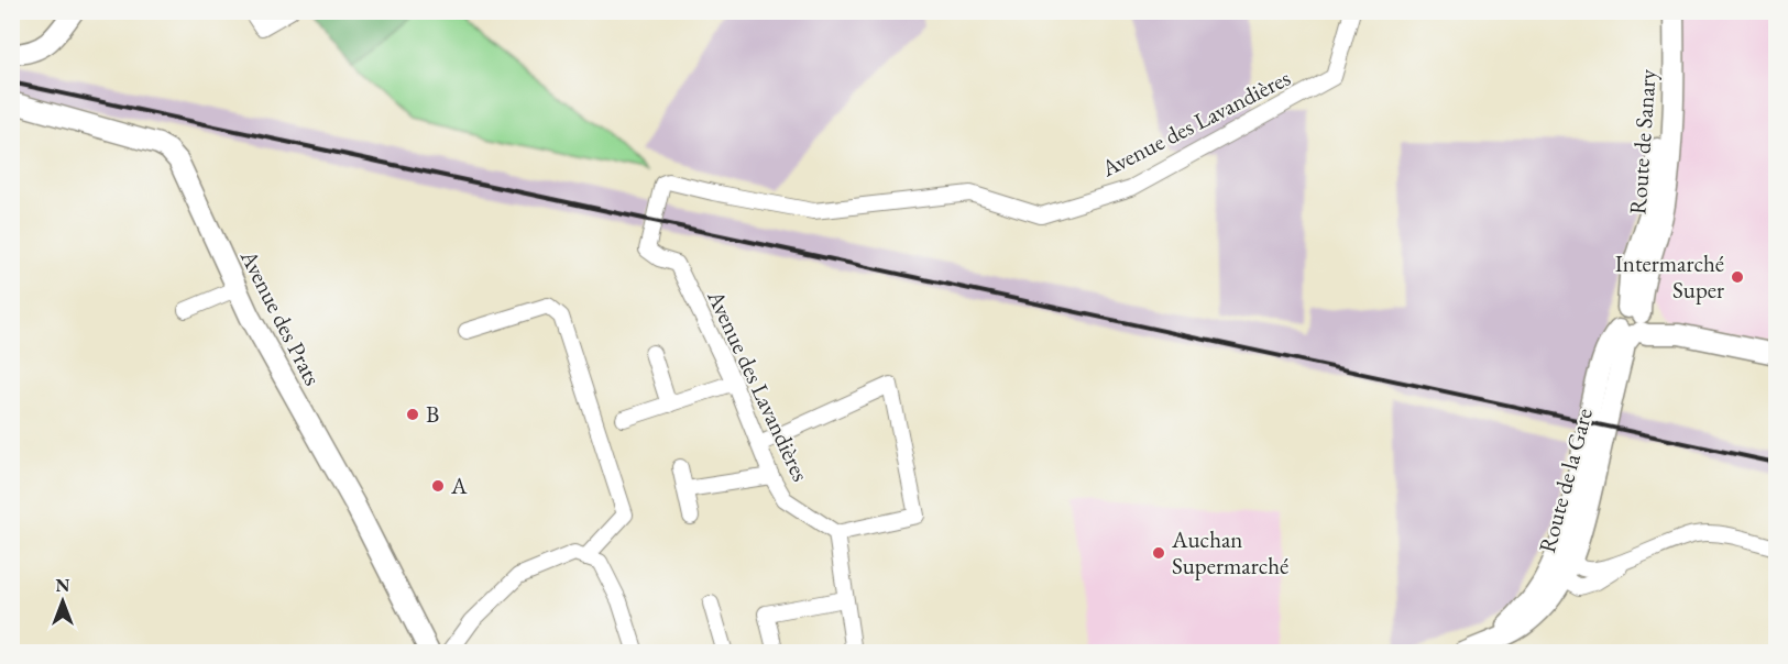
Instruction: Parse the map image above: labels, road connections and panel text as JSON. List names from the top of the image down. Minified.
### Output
{"streets":{"main road":["Route de Sanary","Avenue des Prats","Route de la Gare"],"street":["Avenue des Lavandières"]},"crossings":[["Route de Sanary","Route de la Gare"]],"places":["Intermarché Super","B","A","Auchan Supermarché"],"north":"top"}
